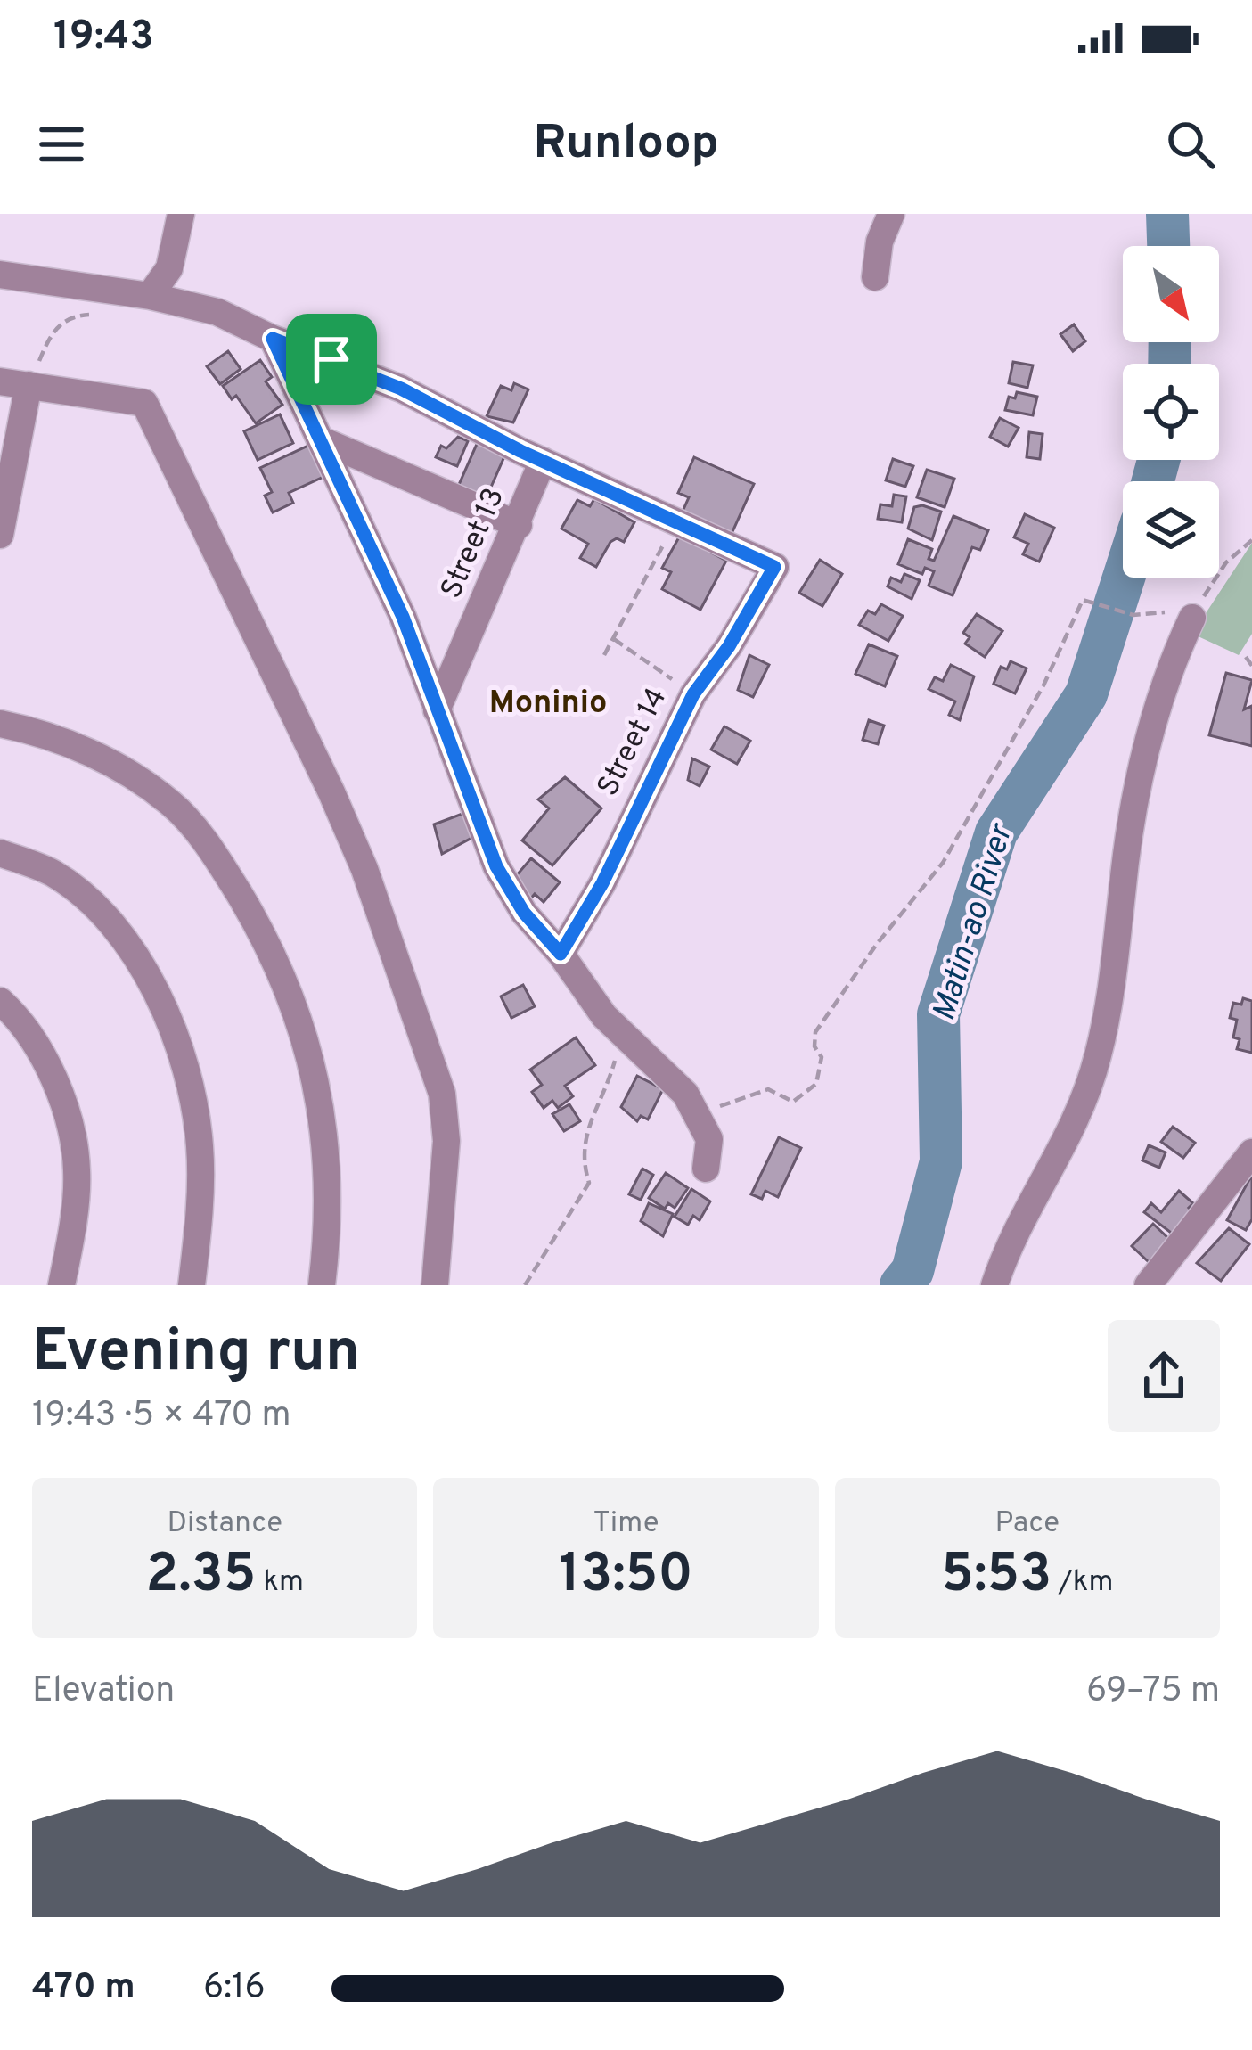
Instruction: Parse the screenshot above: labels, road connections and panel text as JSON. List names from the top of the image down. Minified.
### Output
{"streets":{"street":["Street 13","Street 14"]},"crossings":[["Street 13","Street 14"]],"districts":["Moninio"],"water":["Matin-ao River"],"north":"bottom right","page":{"status":"19:43","header":"Runloop","heading":["Evening run","19:43 · 5 × 470 m"],"stats":[["Distance","2.35 km"],["Time","13:50"],["Pace","5:53 /km"]],"chart":["Elevation","69–75 m"],"list":[{"name":"470 m","note":"6:16"}]}}
